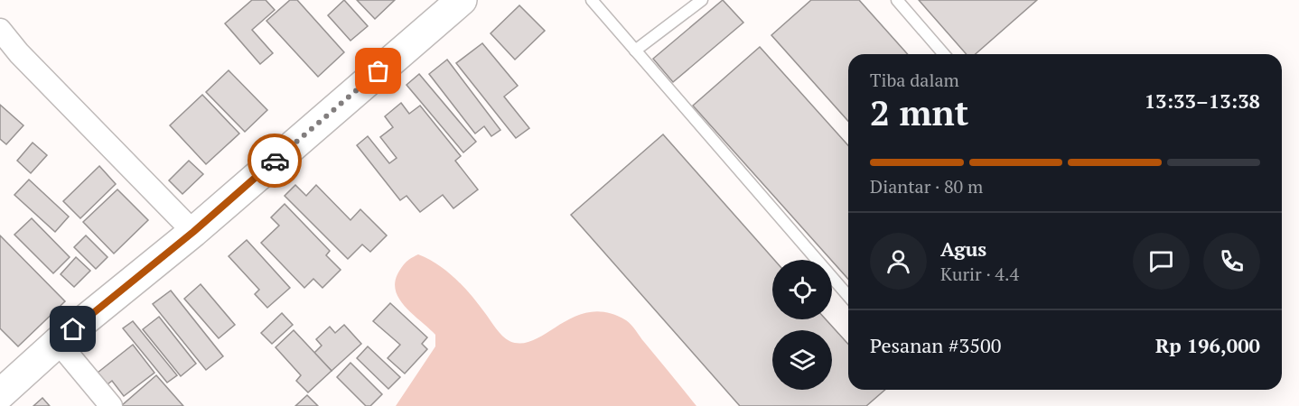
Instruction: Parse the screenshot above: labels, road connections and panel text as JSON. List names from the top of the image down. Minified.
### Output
{"page":{"heading":["2 mnt","Tiba dalam","13:33–13:38"],"panel":["Agus","Kurir · 4.4","Pesanan #3500","Rp 196,000"],"bar":"Diantar · 80 m"}}
